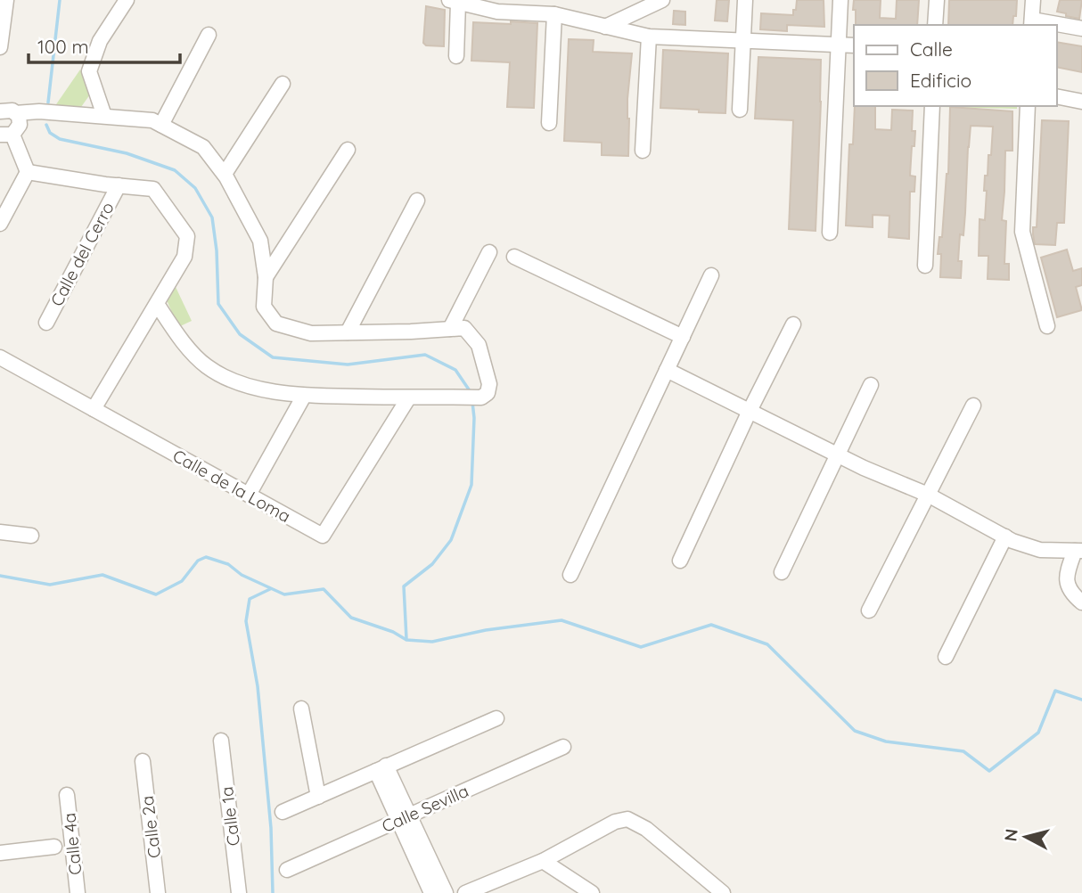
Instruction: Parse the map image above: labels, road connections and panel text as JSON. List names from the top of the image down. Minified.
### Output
{"streets":{"street":["Calle del Cerro","Calle de la Loma","Calle Sevilla","Calle 1a","Calle 2a","Calle 4a"]},"legend":["Calle","Edificio"],"scale_bar":"100 m","north":"left"}
